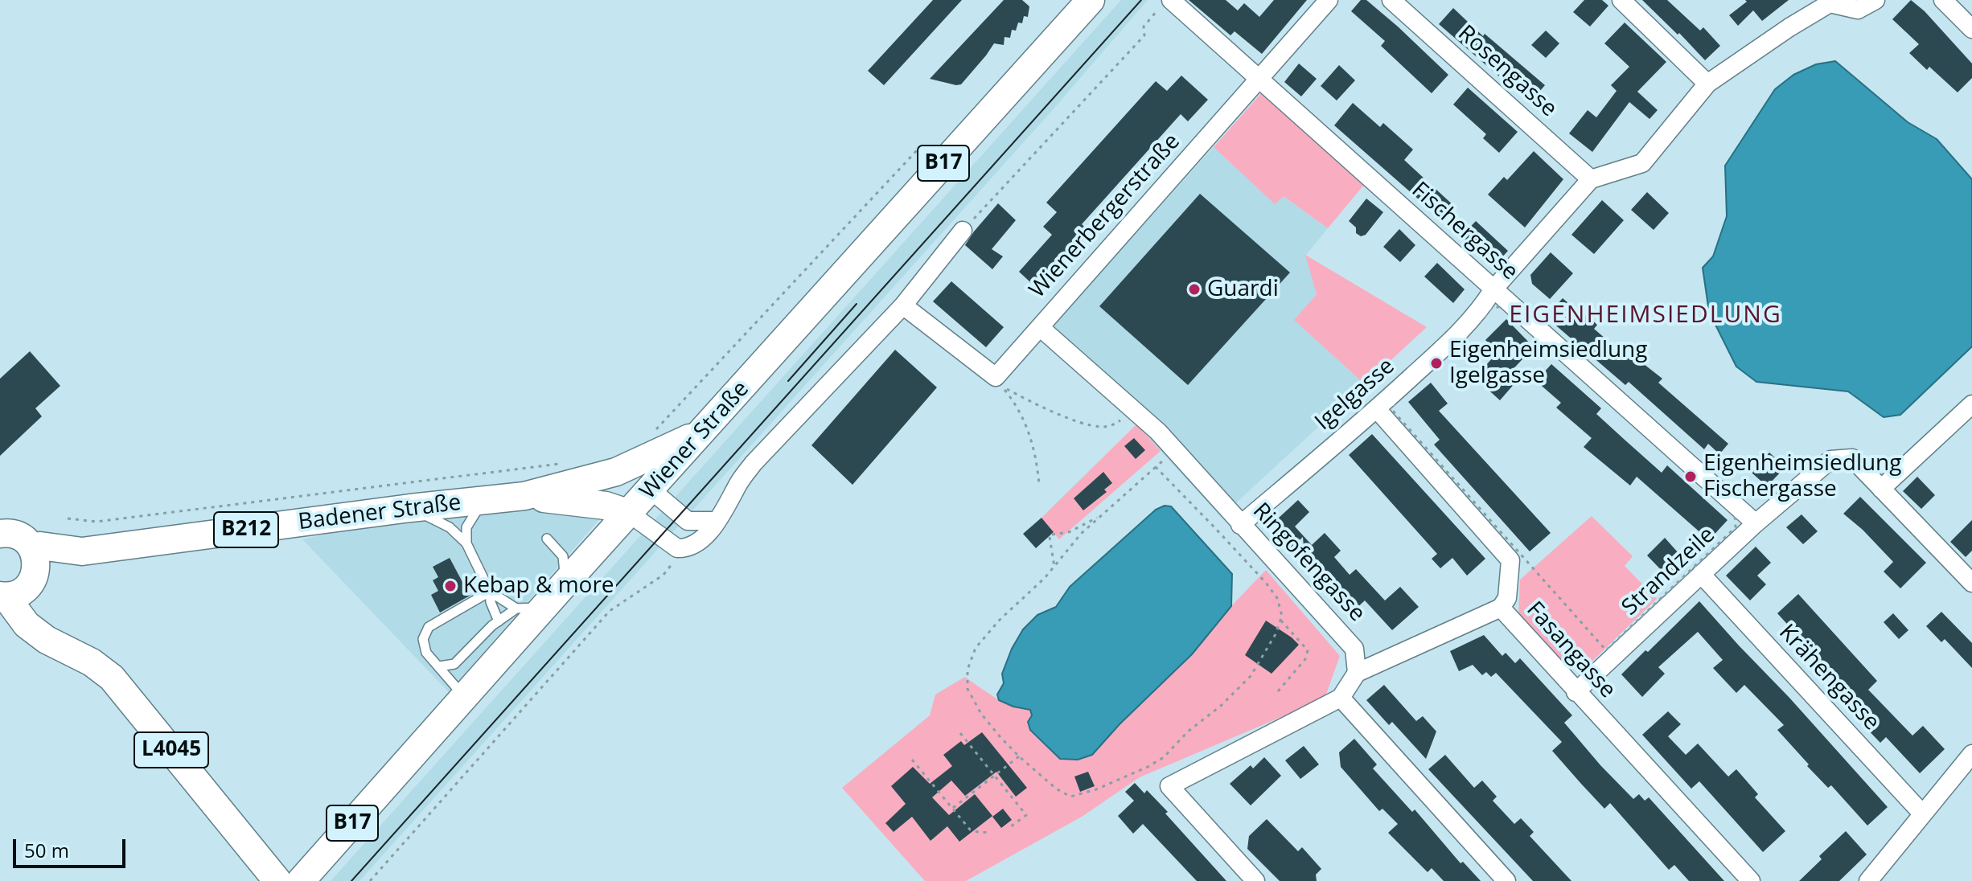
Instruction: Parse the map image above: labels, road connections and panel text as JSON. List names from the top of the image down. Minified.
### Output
{"streets":{"main road":["B17","Wiener Straße","Badener Straße","B212","L4045"],"street":["Rosengasse","Wienerbergerstraße","Fischergasse","Igelgasse","Ringofengasse","Strandzeile","Fasangasse","Krähengasse"]},"crossings":[["Rosengasse","Igelgasse"],["Wienerbergerstraße","Fischergasse"],["Wienerbergerstraße","Ringofengasse"],["Fischergasse","Igelgasse"],["Fischergasse","Strandzeile"],["Igelgasse","Ringofengasse"],["Igelgasse","Fasangasse"],["Wiener Straße","B212"],["Badener Straße","B212"],["Badener Straße","L4045"],["Strandzeile","Fasangasse"],["Strandzeile","Krähengasse"]],"districts":["EIGENHEIMSIEDLUNG"],"places":["Guardi","Eigenheimsiedlung Igelgasse","Eigenheimsiedlung Fischergasse","Kebap & more"],"scale_bar":"50 m"}
